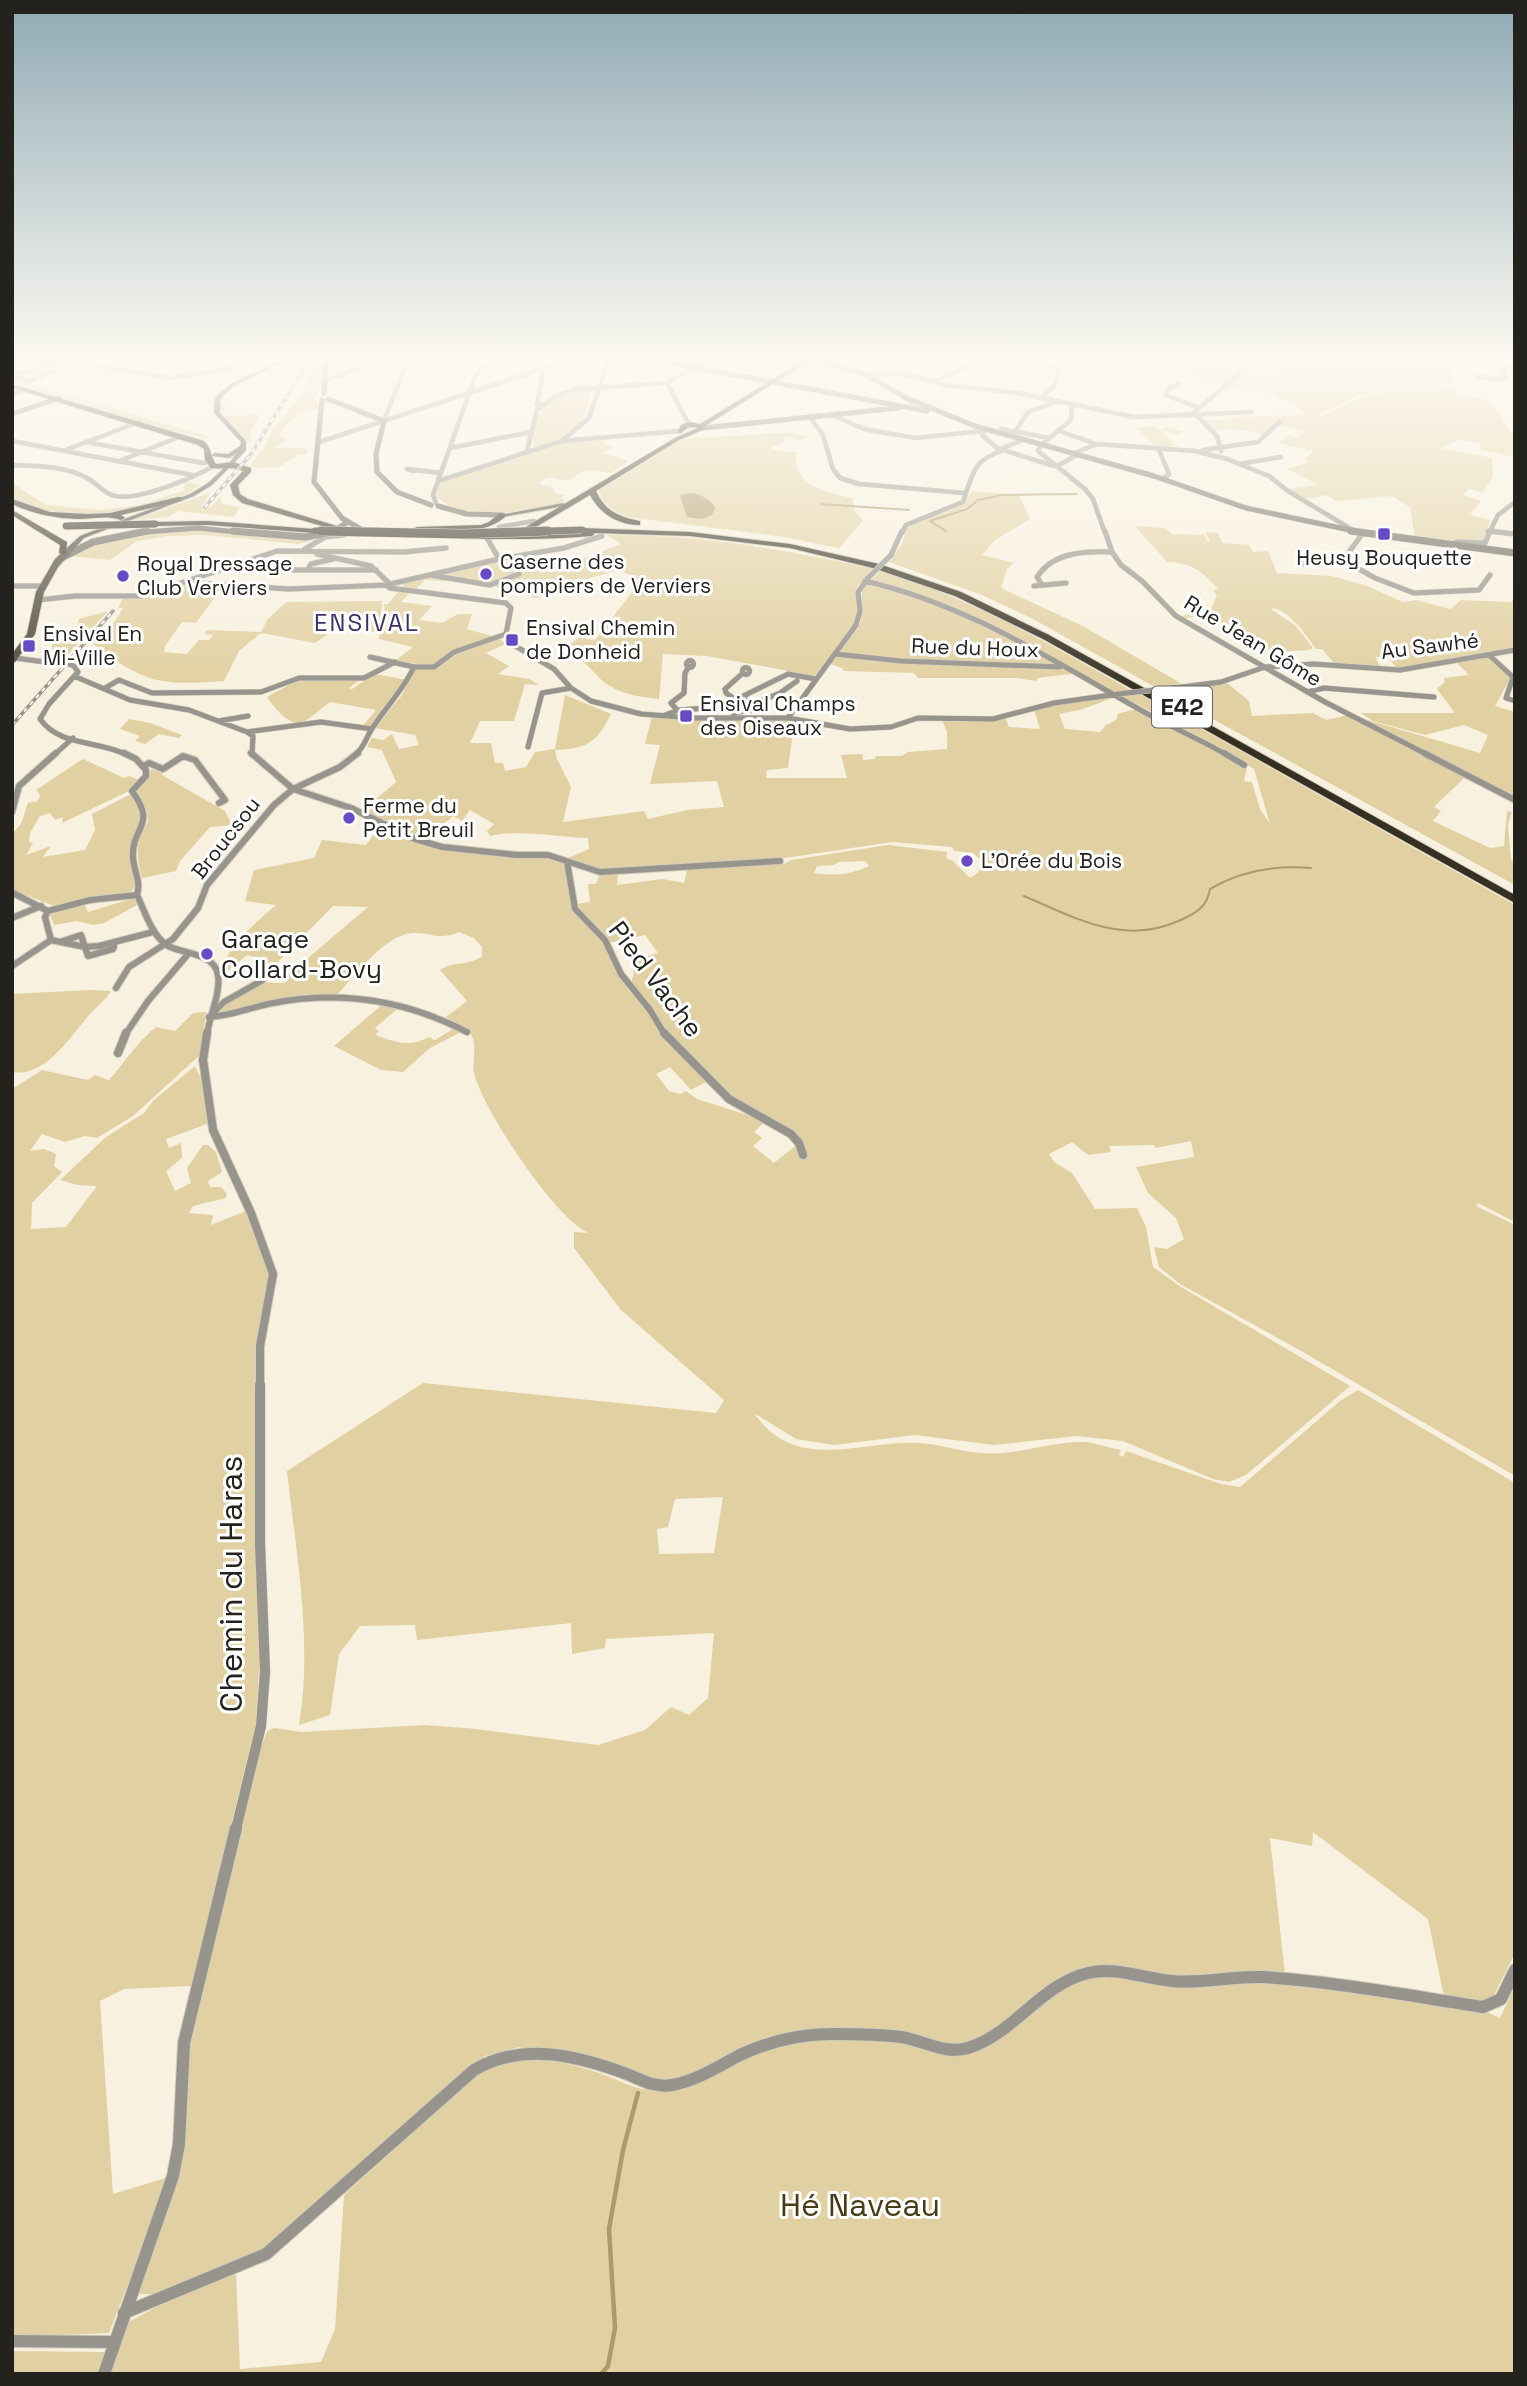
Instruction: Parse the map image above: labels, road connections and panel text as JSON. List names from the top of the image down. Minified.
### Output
{"streets":{"highway":["E42"],"street":["Rue Jean Gôme","Au Sawhé","Rue du Houx","Broucsou","Pied Vache","Chemin du Haras"]},"crossings":[["Rue Jean Gôme","Au Sawhé"],["Au Sawhé","Rue du Houx"],["Broucsou","Chemin du Haras"]],"districts":["ENSIVAL"],"parks":["Hé Naveau"],"places":{"transit":["Heusy Bouquette","Ensival Chemin de Donheid","Ensival En Mi-Ville","Ensival Champs des Oiseaux"],"other":["Caserne des pompiers de Verviers","Royal Dressage Club Verviers","Ferme du Petit Breuil","L'Orée du Bois","Garage Collard-Bovy"]}}
